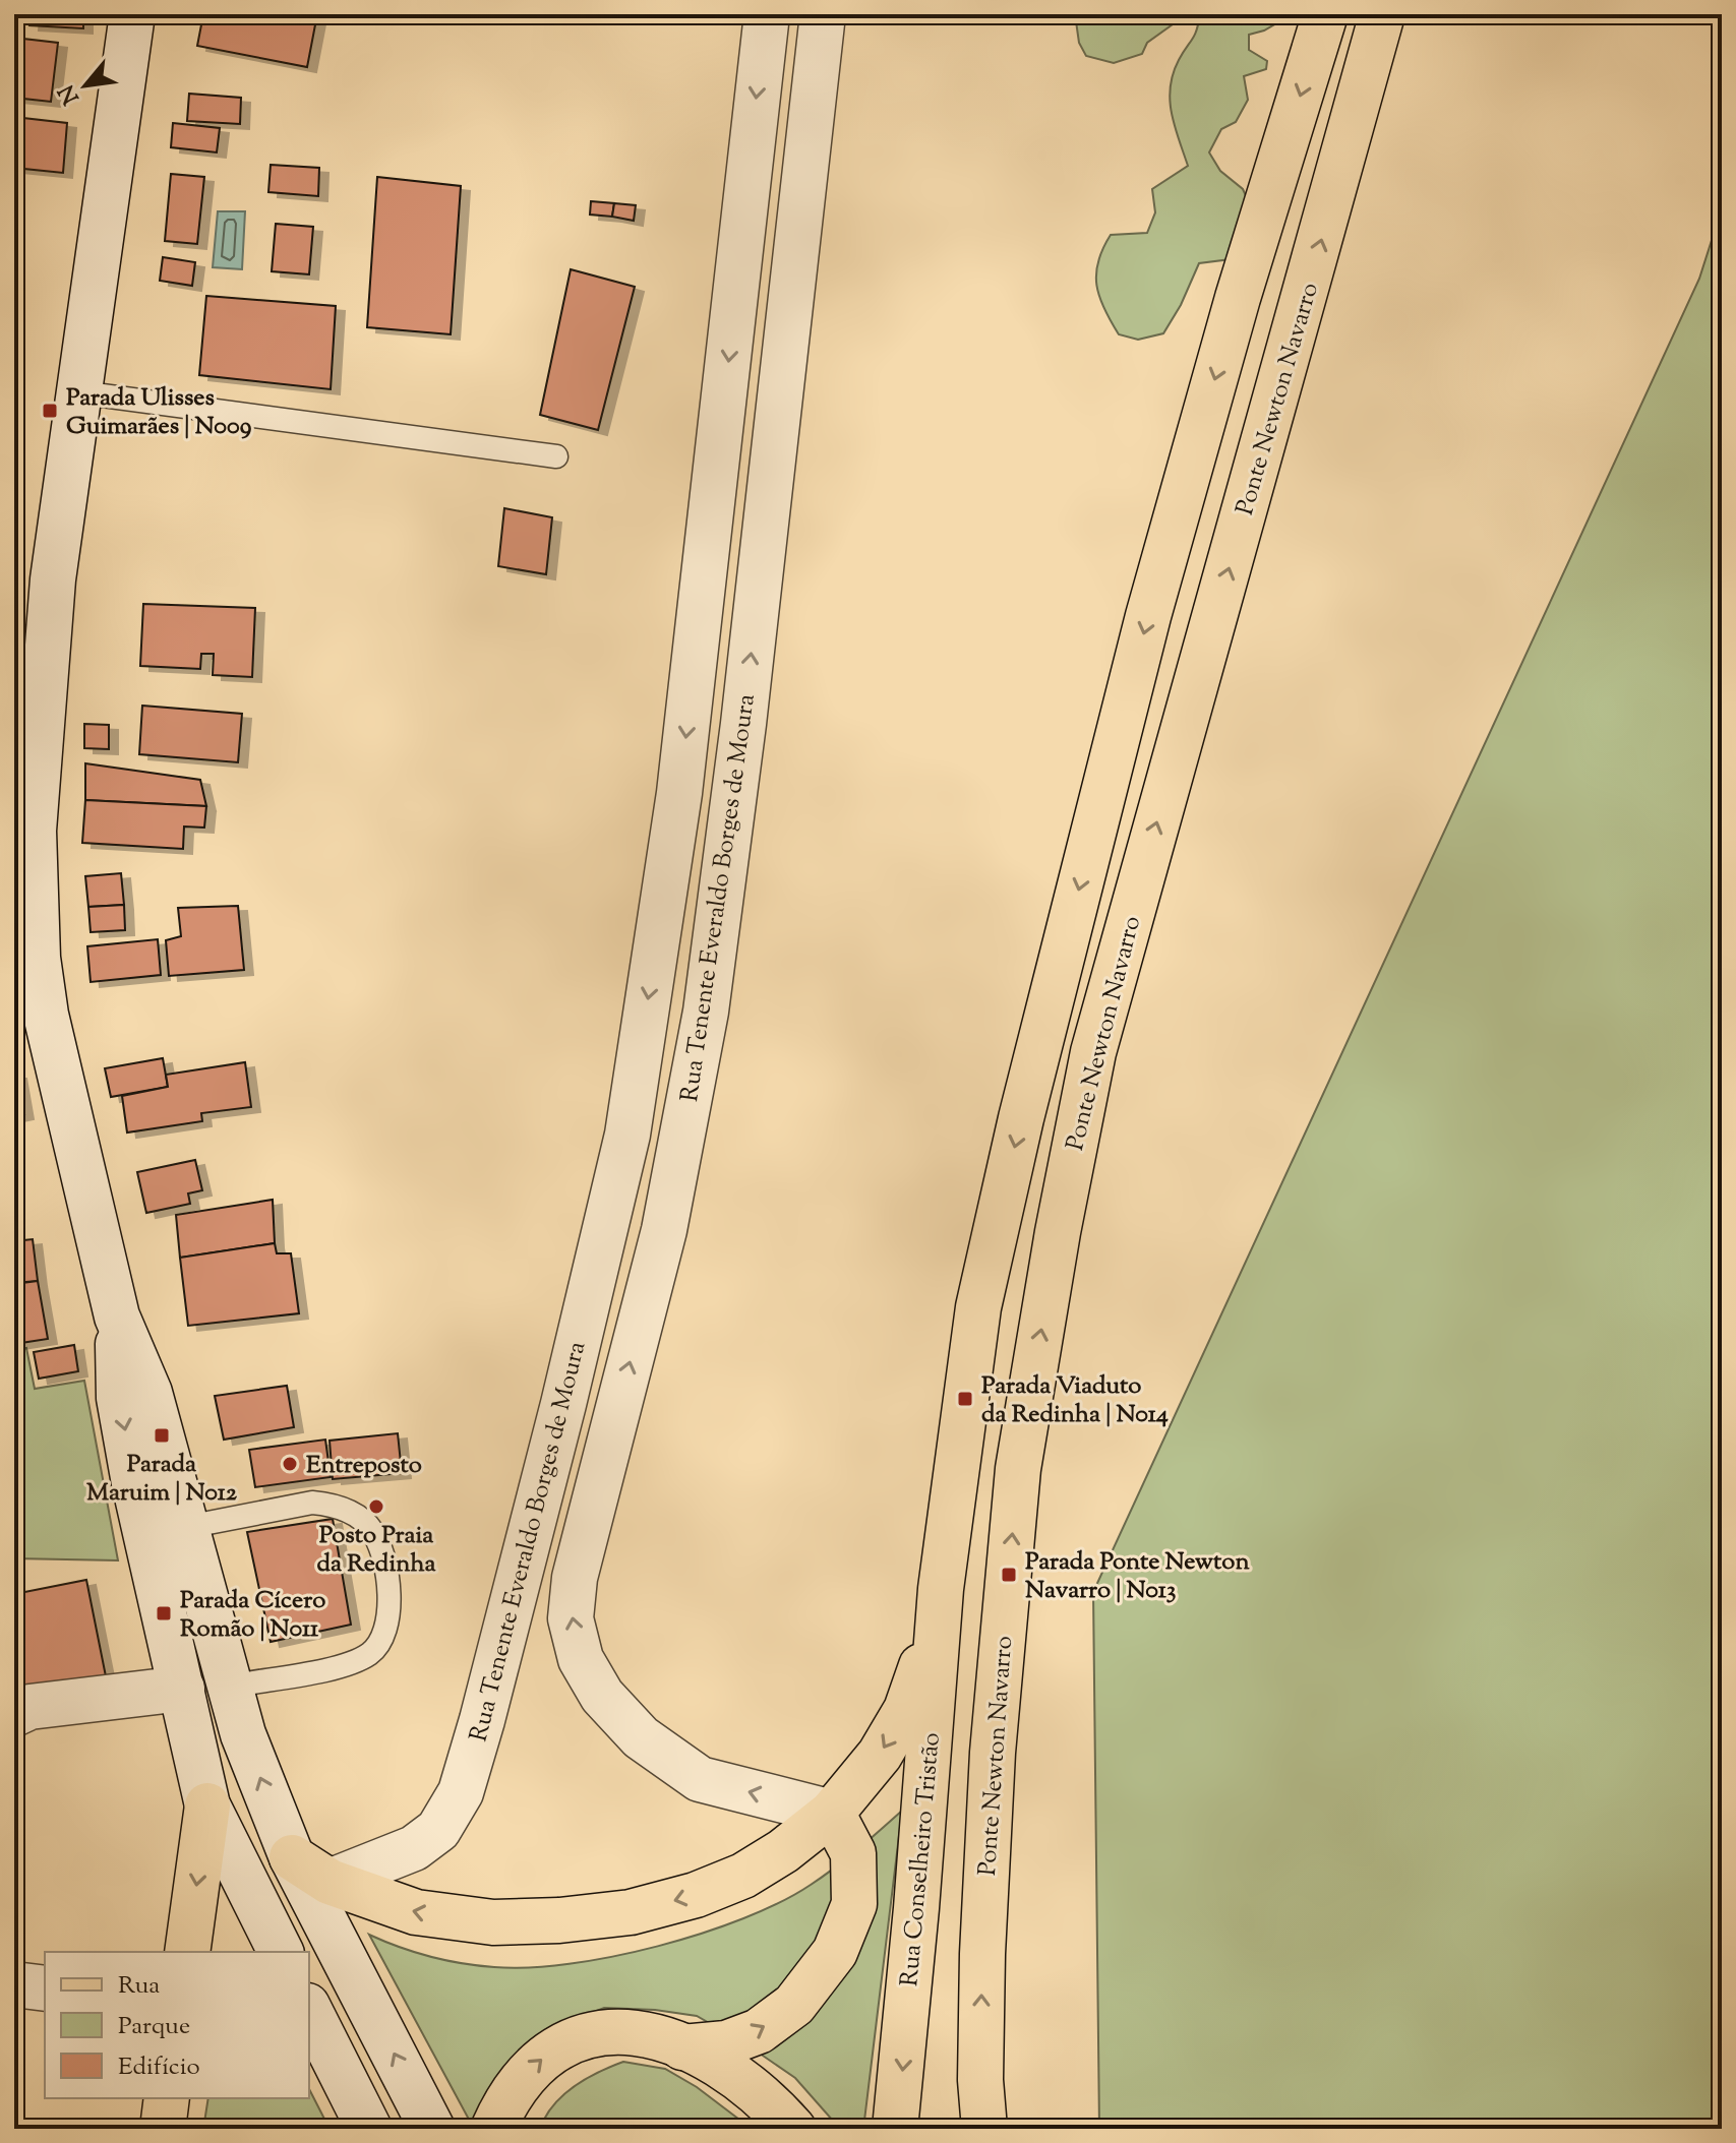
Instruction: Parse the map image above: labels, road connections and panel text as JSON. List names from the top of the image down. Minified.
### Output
{"streets":{"main road":["Ponte Newton Navarro","Rua Conselheiro Tristão"],"street":["Rua Tenente Everaldo Borges de Moura"]},"places":{"transit":["Parada Ulisses Guimarães | N009","Parada Viaduto da Redinha | N014","Parada Maruim | N012","Parada Ponte Newton Navarro | N013","Parada Cícero Romão | N011"],"other":["Entreposto","Posto Praia da Redinha"]},"legend":["Rua","Parque","Edifício"],"north":"bottom left"}
